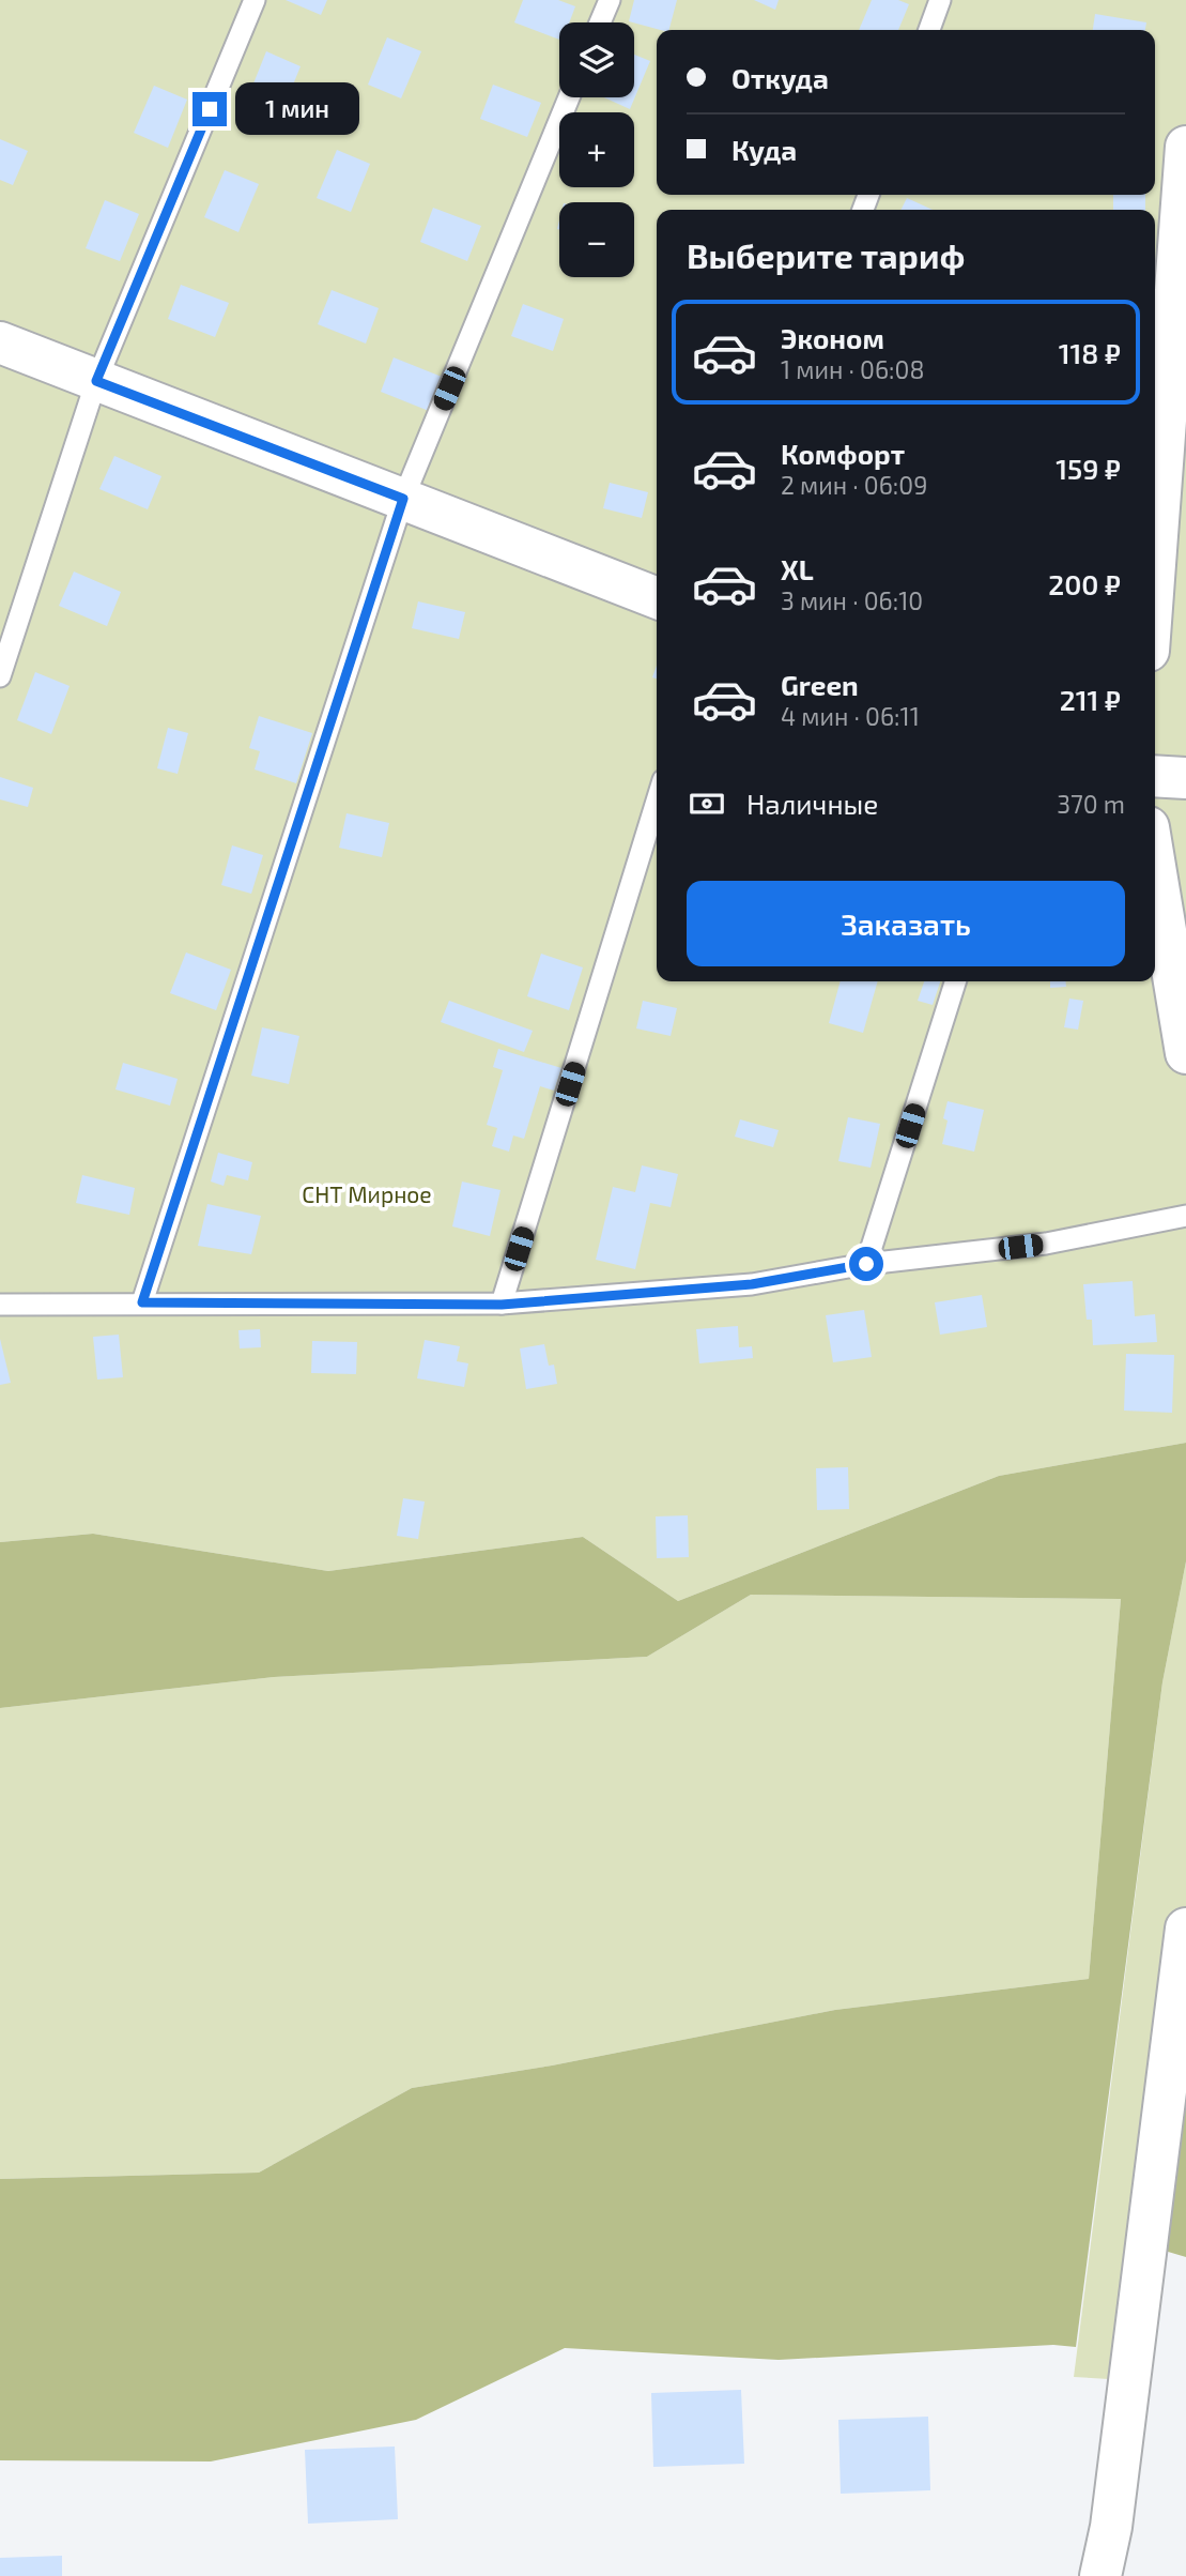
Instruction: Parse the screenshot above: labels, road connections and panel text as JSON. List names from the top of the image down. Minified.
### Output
{"parks":["СНТ Мирное"],"page":{"map_buttons":["+","−"],"banner":["Откуда","Куда"],"bubble":"1 мин","heading":"Выберите тариф","list":[{"name":"Эконом","note":"1 мин · 06:08","value":"118 ₽"},{"name":"Комфорт","note":"2 мин · 06:09","value":"159 ₽"},{"name":"XL","note":"3 мин · 06:10","value":"200 ₽"},{"name":"Green","note":"4 мин · 06:11","value":"211 ₽"}],"pay":["Наличные","370 m"],"buttons":"Заказать"}}
